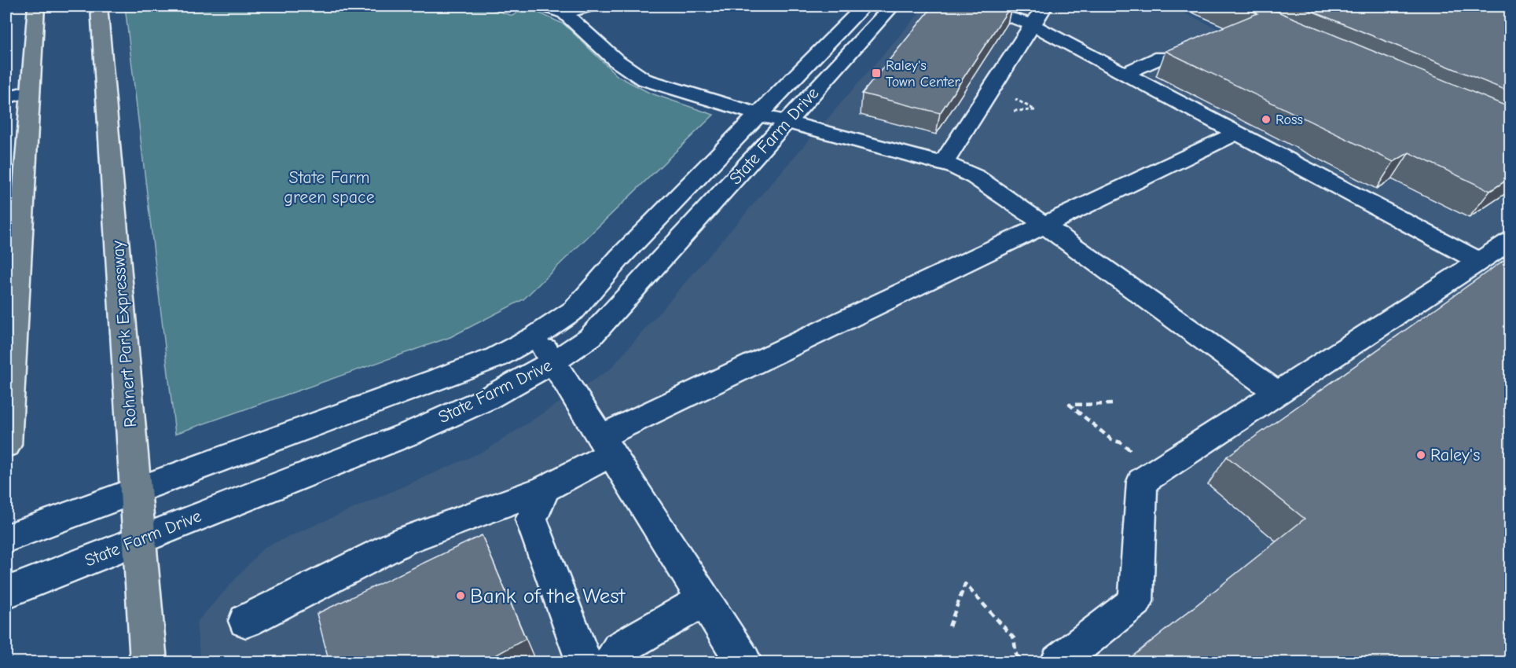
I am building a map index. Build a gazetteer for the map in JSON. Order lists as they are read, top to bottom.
{
  "streets": {
    "main road": ["Rohnert Park Expressway"],
    "street": ["State Farm Drive"]
  },
  "crossings": [
    ["State Farm Drive", "Rohnert Park Expressway"]
  ],
  "parks": ["State Farm green space"],
  "places": {
    "transit": ["Raley's Town Center"],
    "other": ["Ross", "Raley's", "Bank of the West"]
  }
}
